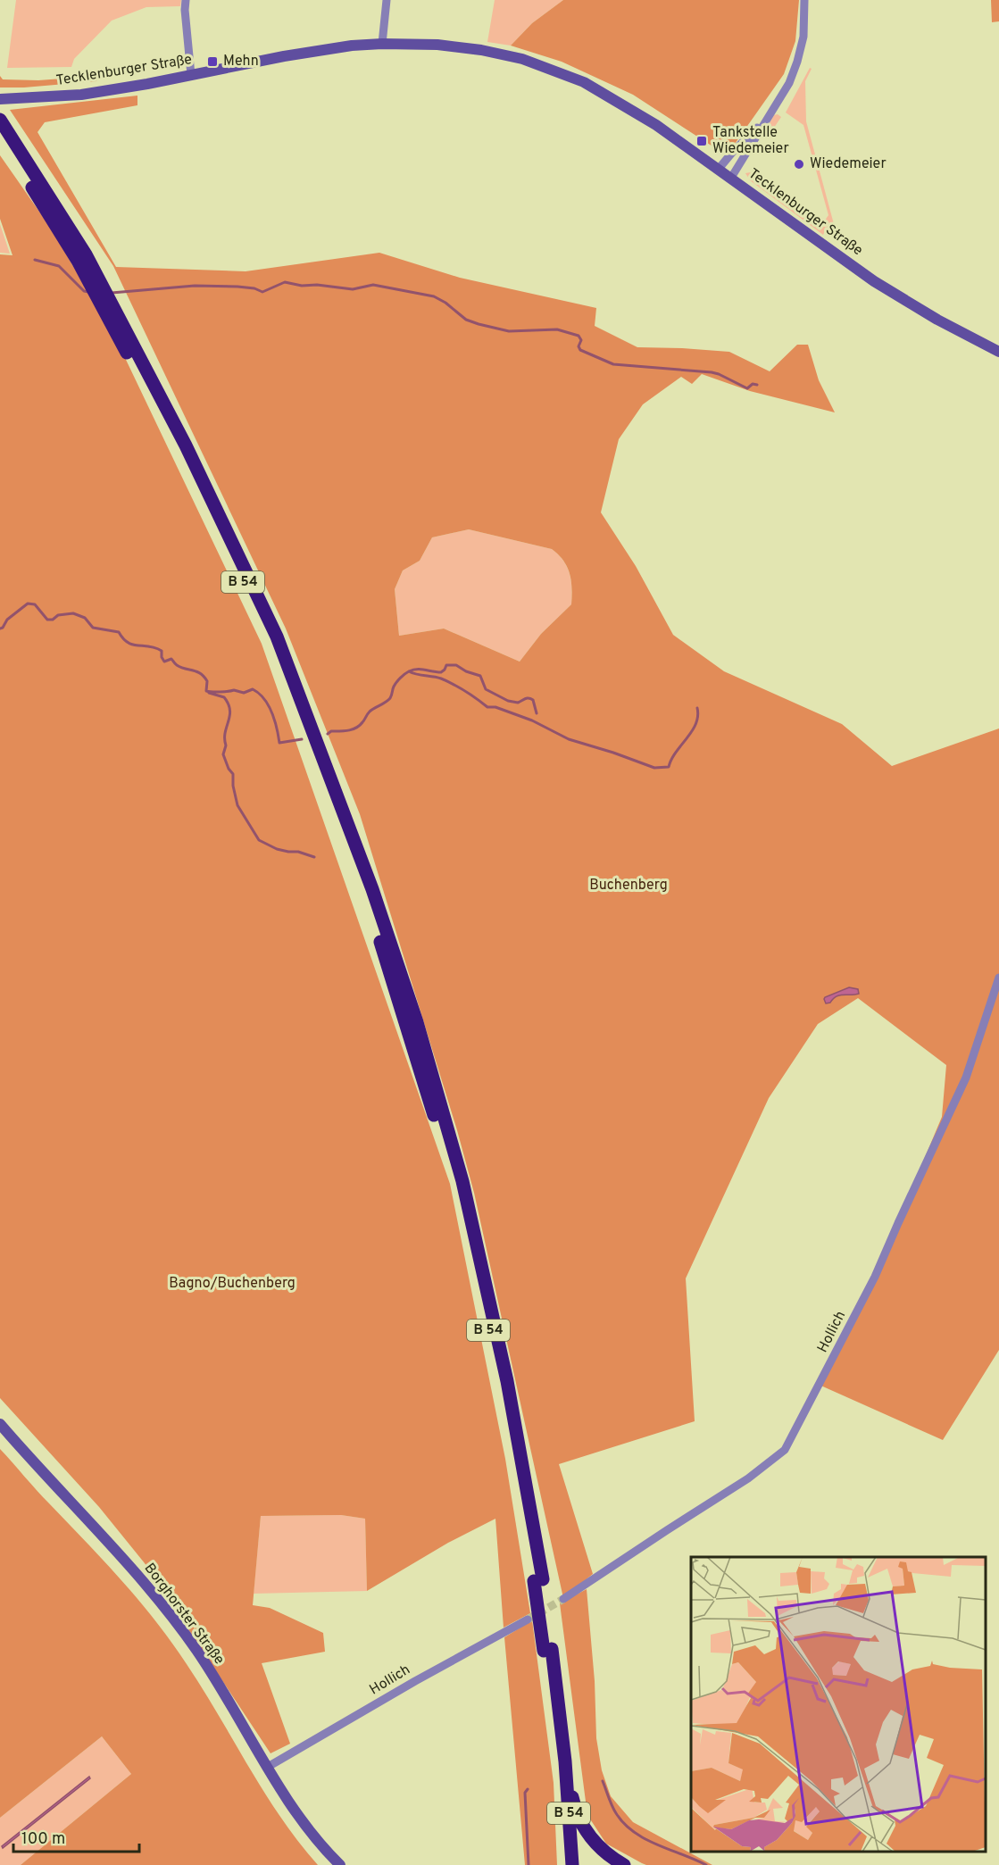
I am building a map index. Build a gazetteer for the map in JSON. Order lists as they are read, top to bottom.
{
  "streets": {
    "highway": ["B 54"],
    "main road": ["Tecklenburger Straße", "Borghorster Straße"],
    "street": ["Hollich"]
  },
  "crossings": [
    ["Hollich", "Borghorster Straße"]
  ],
  "parks": ["Buchenberg", "Bagno/Buchenberg"],
  "places": {
    "transit": ["Mehn", "Tankstelle Wiedemeier"],
    "other": ["Wiedemeier"]
  },
  "scale_bar": "100 m"
}
